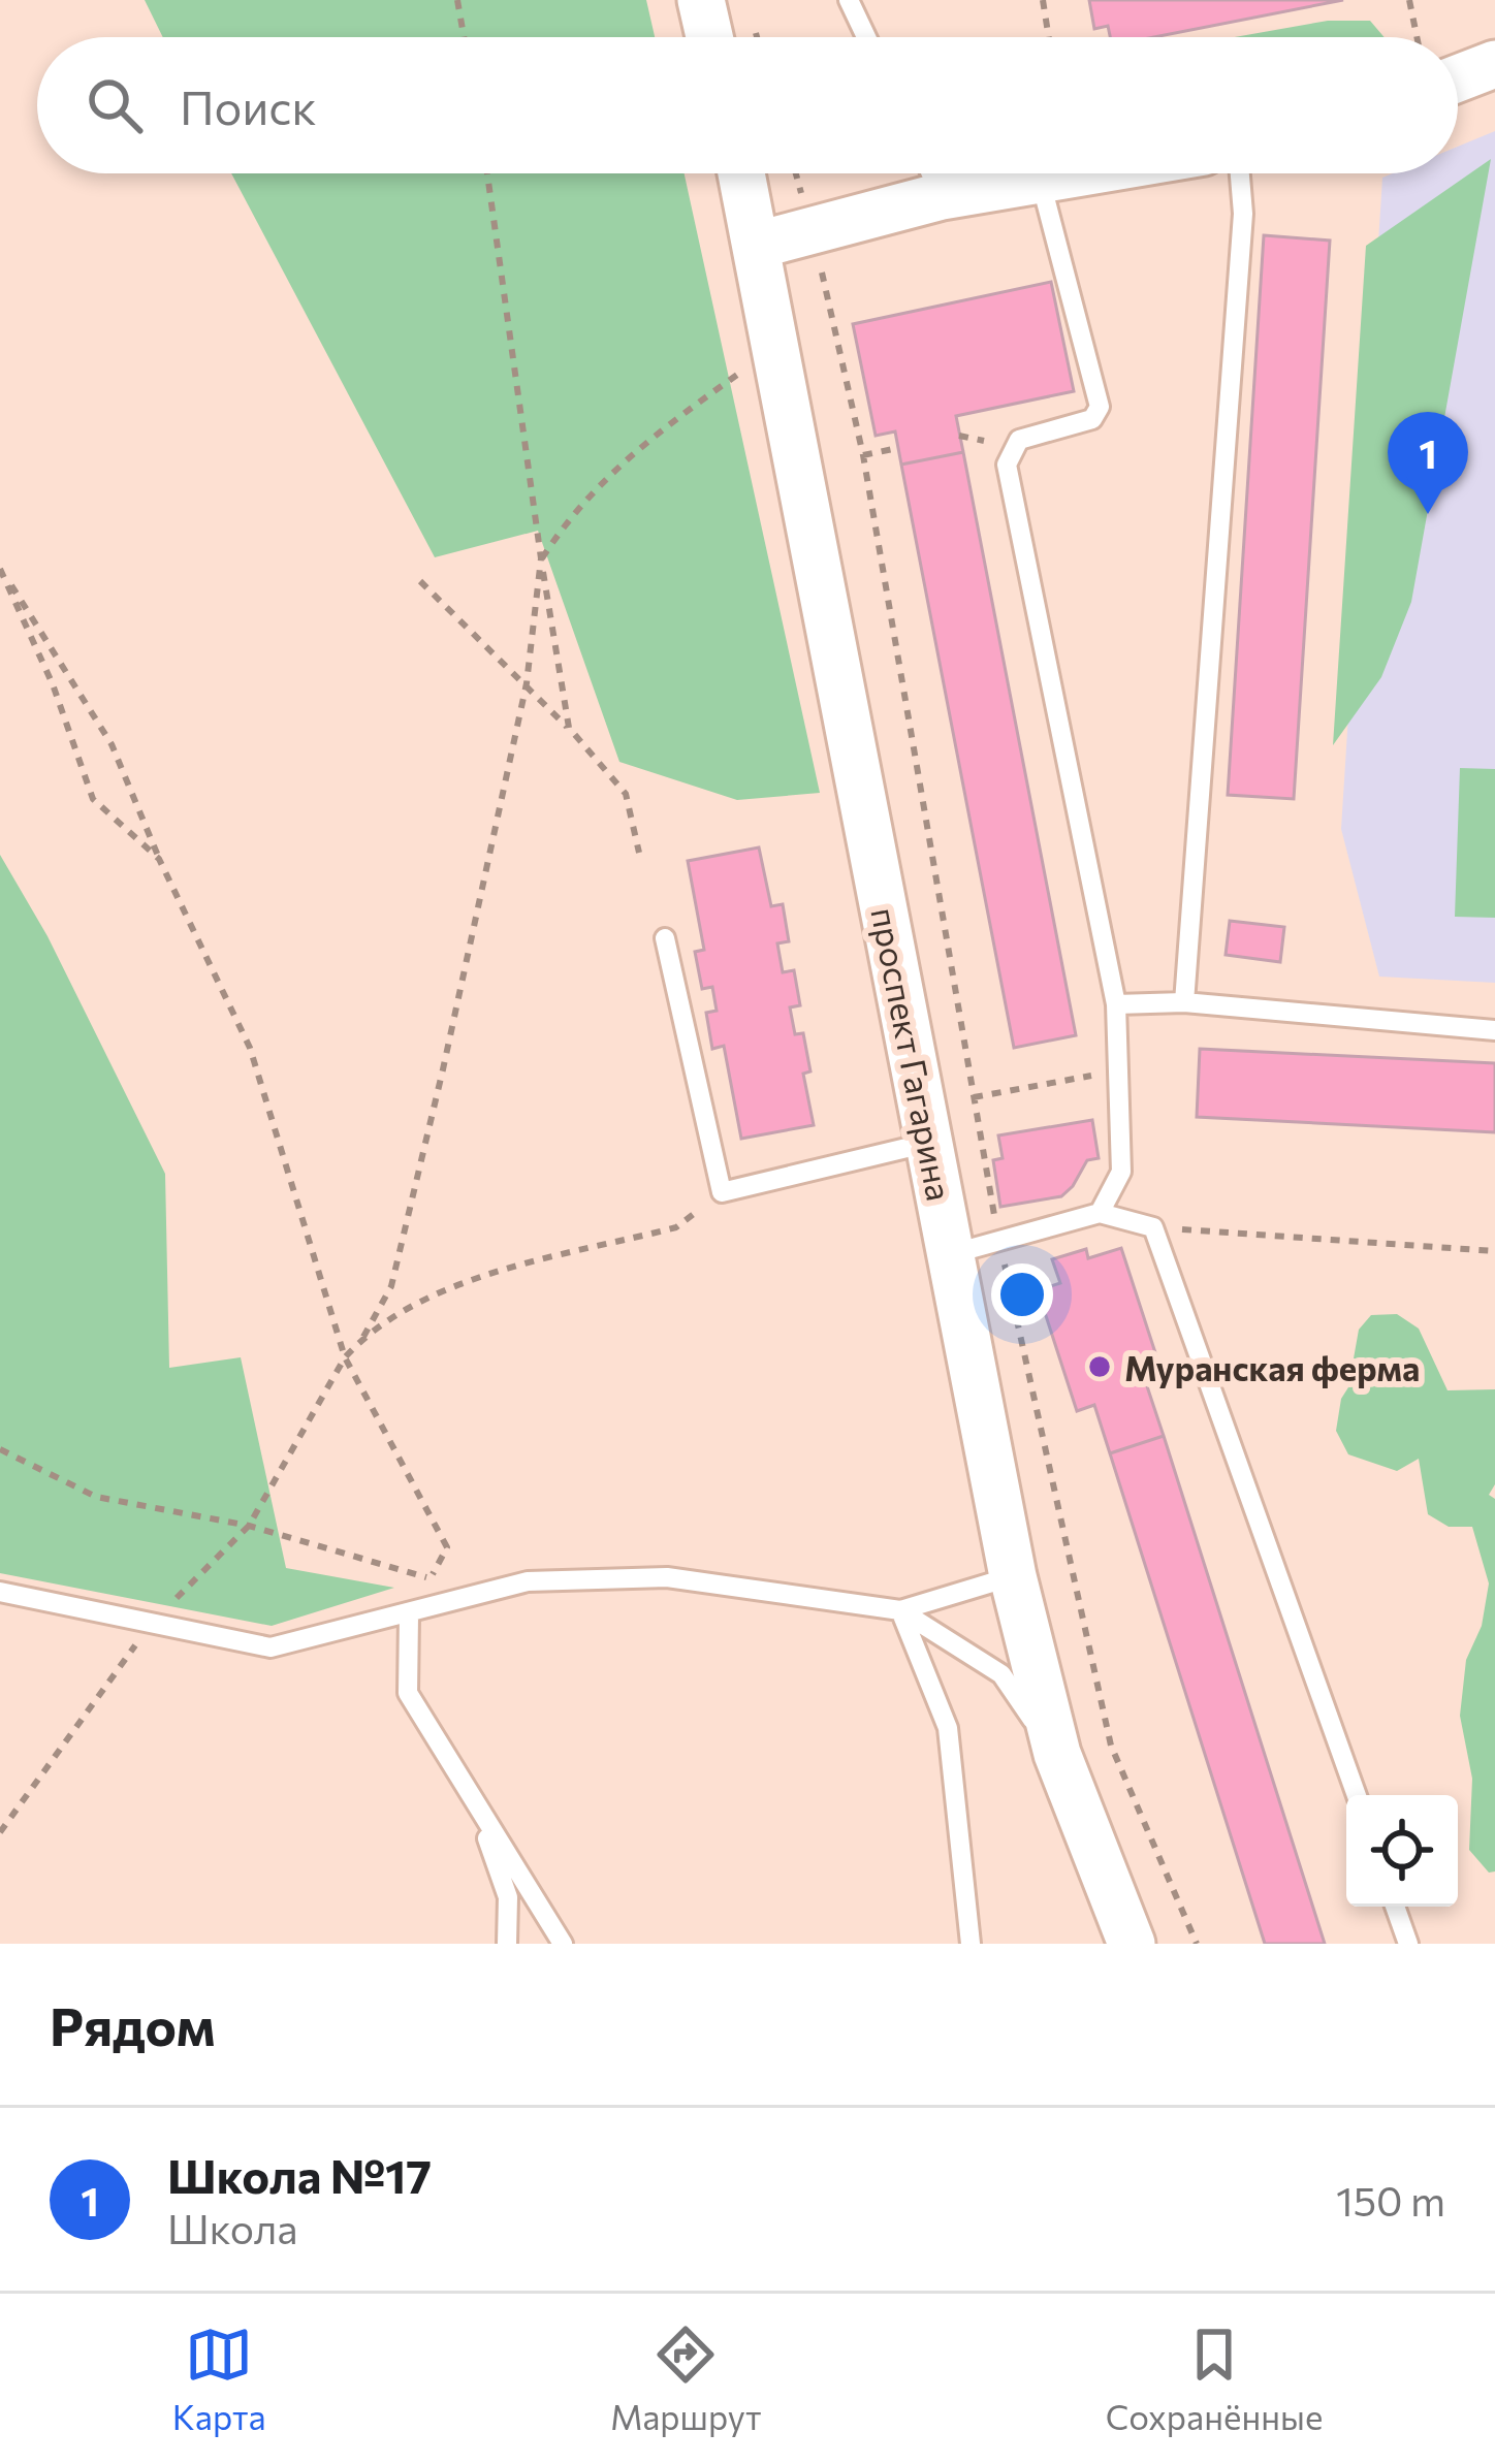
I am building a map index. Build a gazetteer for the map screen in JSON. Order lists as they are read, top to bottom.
{
  "streets": {
    "street": ["проспект Гагарина"]
  },
  "places": ["Муранская ферма"],
  "page": {
    "search": "Поиск",
    "pins": "1",
    "heading": "Рядом",
    "list": [
      {
        "mark": "1",
        "name": "Школа №17",
        "note": "Школа",
        "value": "150 m"
      }
    ],
    "nav": ["Карта", "Маршрут", "Сохранённые"]
  }
}
